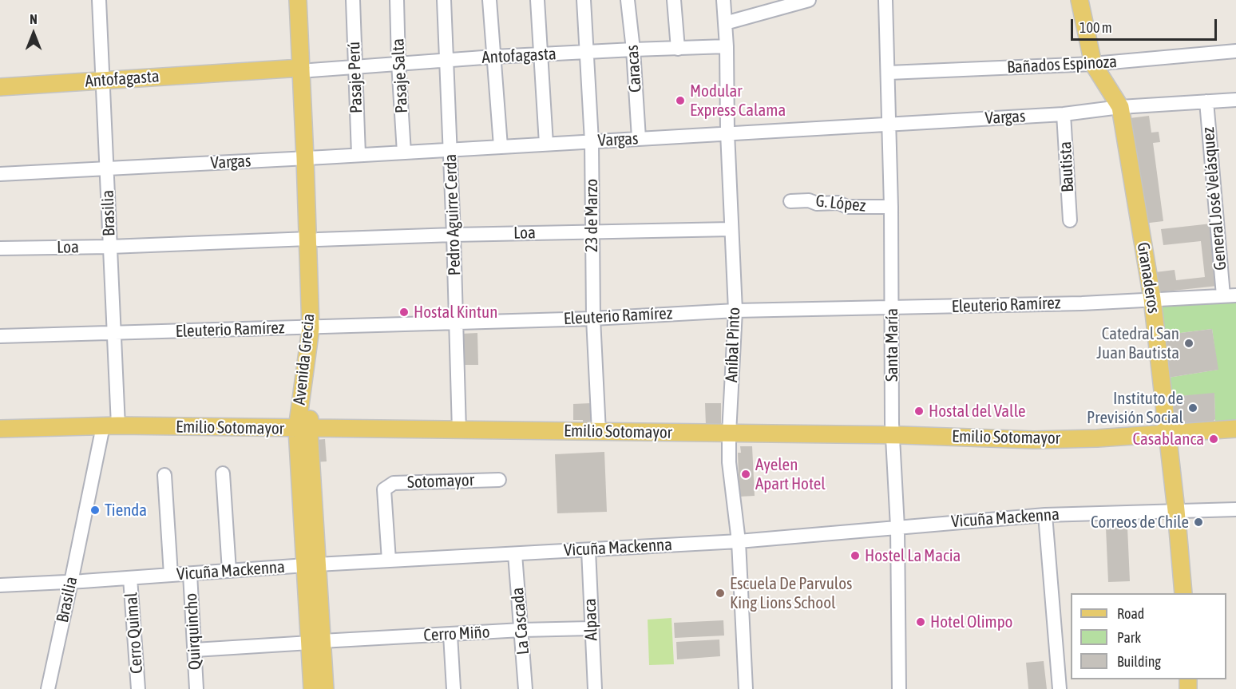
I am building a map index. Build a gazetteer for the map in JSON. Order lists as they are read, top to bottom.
{
  "streets": {
    "main road": [
      "Antofagasta",
      "Granaderos",
      "Avenida Grecia",
      "Emilio Sotomayor"
    ],
    "street": [
      "Bañados Espinoza",
      "Caracas",
      "Pasaje Salta",
      "Pasaje Perú",
      "Vargas",
      "Bautista",
      "General José Velásquez",
      "G. López",
      "Brasilia",
      "Pedro Aguirre Cerda",
      "23 de Marzo",
      "Loa",
      "Eleuterio Ramírez",
      "Aníbal Pinto",
      "Santa María",
      "Sotomayor",
      "Vicuña Mackenna",
      "Alpaca",
      "La Cascada",
      "Quirquincho",
      "Cerro Quimal",
      "Cerro Miño"
    ]
  },
  "crossings": [
    ["Antofagasta", "Caracas"],
    ["Antofagasta", "Pasaje Salta"],
    ["Antofagasta", "Pasaje Perú"],
    ["Antofagasta", "Brasilia"],
    ["Antofagasta", "Pedro Aguirre Cerda"],
    ["Antofagasta", "23 de Marzo"],
    ["Antofagasta", "Aníbal Pinto"],
    ["Antofagasta", "Avenida Grecia"],
    ["Bañados Espinoza", "Granaderos"],
    ["Bañados Espinoza", "Santa María"],
    ["Caracas", "Vargas"],
    ["Pasaje Salta", "Vargas"],
    ["Pasaje Perú", "Vargas"],
    ["Vargas", "Bautista"],
    ["Vargas", "General José Velásquez"],
    ["Vargas", "Brasilia"],
    ["Vargas", "Pedro Aguirre Cerda"],
    ["Vargas", "23 de Marzo"],
    ["Vargas", "Granaderos"],
    ["Vargas", "Aníbal Pinto"],
    ["Vargas", "Santa María"],
    ["Vargas", "Avenida Grecia"],
    ["General José Velásquez", "Eleuterio Ramírez"],
    ["G. López", "Santa María"],
    ["Brasilia", "Loa"],
    ["Brasilia", "Eleuterio Ramírez"],
    ["Brasilia", "Emilio Sotomayor"],
    ["Brasilia", "Vicuña Mackenna"],
    ["Pedro Aguirre Cerda", "Loa"],
    ["Pedro Aguirre Cerda", "Eleuterio Ramírez"],
    ["Pedro Aguirre Cerda", "Emilio Sotomayor"],
    ["23 de Marzo", "Loa"],
    ["23 de Marzo", "Eleuterio Ramírez"],
    ["23 de Marzo", "Emilio Sotomayor"],
    ["Loa", "Aníbal Pinto"],
    ["Loa", "Avenida Grecia"],
    ["Granaderos", "Eleuterio Ramírez"],
    ["Granaderos", "Emilio Sotomayor"],
    ["Granaderos", "Vicuña Mackenna"],
    ["Eleuterio Ramírez", "Aníbal Pinto"],
    ["Eleuterio Ramírez", "Santa María"],
    ["Eleuterio Ramírez", "Avenida Grecia"],
    ["Aníbal Pinto", "Emilio Sotomayor"],
    ["Aníbal Pinto", "Vicuña Mackenna"],
    ["Santa María", "Emilio Sotomayor"],
    ["Santa María", "Vicuña Mackenna"],
    ["Avenida Grecia", "Emilio Sotomayor"],
    ["Avenida Grecia", "Vicuña Mackenna"],
    ["Avenida Grecia", "Cerro Miño"],
    ["Sotomayor", "Vicuña Mackenna"],
    ["Vicuña Mackenna", "Alpaca"],
    ["Vicuña Mackenna", "La Cascada"],
    ["Vicuña Mackenna", "Quirquincho"],
    ["Vicuña Mackenna", "Cerro Quimal"],
    ["Alpaca", "Cerro Miño"],
    ["La Cascada", "Cerro Miño"],
    ["Quirquincho", "Cerro Miño"]
  ],
  "places": [
    "Modular Express Calama",
    "Hostal Kintun",
    "Catedral San Juan Bautista",
    "Instituto de Previsión Social",
    "Hostal del Valle",
    "Casablanca",
    "Ayelen Apart Hotel",
    "Tienda",
    "Correos de Chile",
    "Hostel La Macia",
    "Escuela De Parvulos King Lions School",
    "Hotel Olimpo"
  ],
  "legend": ["Road", "Park", "Building"],
  "scale_bar": "100 m",
  "north": "top"
}
